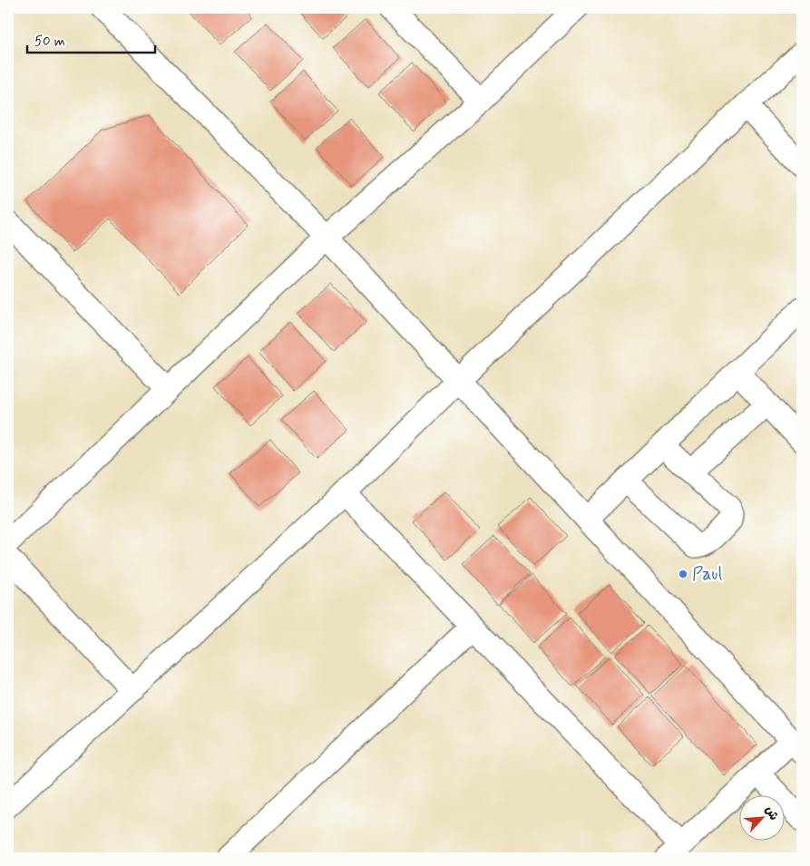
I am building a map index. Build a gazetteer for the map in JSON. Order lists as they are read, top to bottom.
{
  "places": ["Paul"],
  "scale_bar": "50 m",
  "north": "top right"
}
